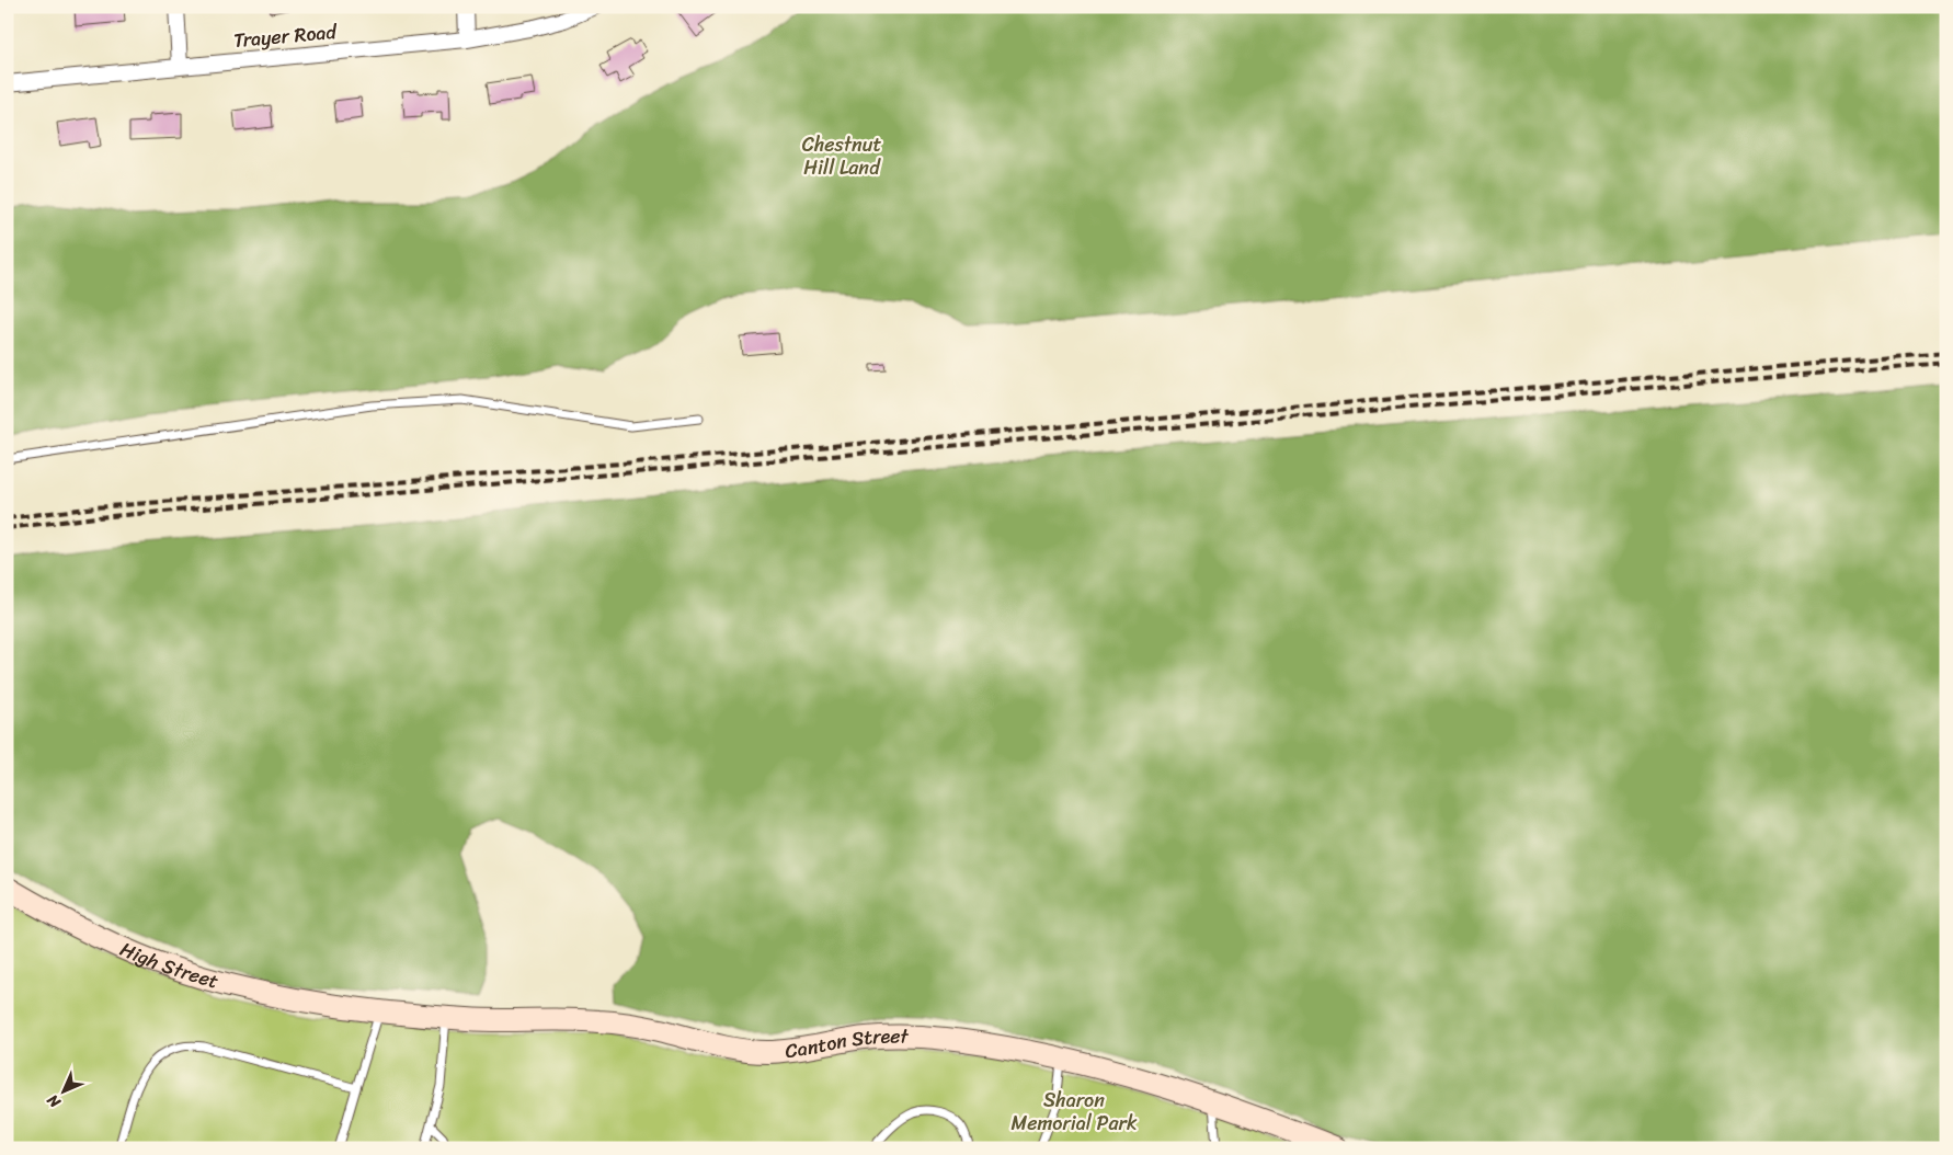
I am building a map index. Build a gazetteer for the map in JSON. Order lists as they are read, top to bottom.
{
  "streets": {
    "street": ["Trayer Road", "High Street", "Canton Street"]
  },
  "crossings": [
    ["High Street", "Canton Street"]
  ],
  "parks": ["Chestnut Hill Land", "Sharon Memorial Park"],
  "north": "bottom left"
}
